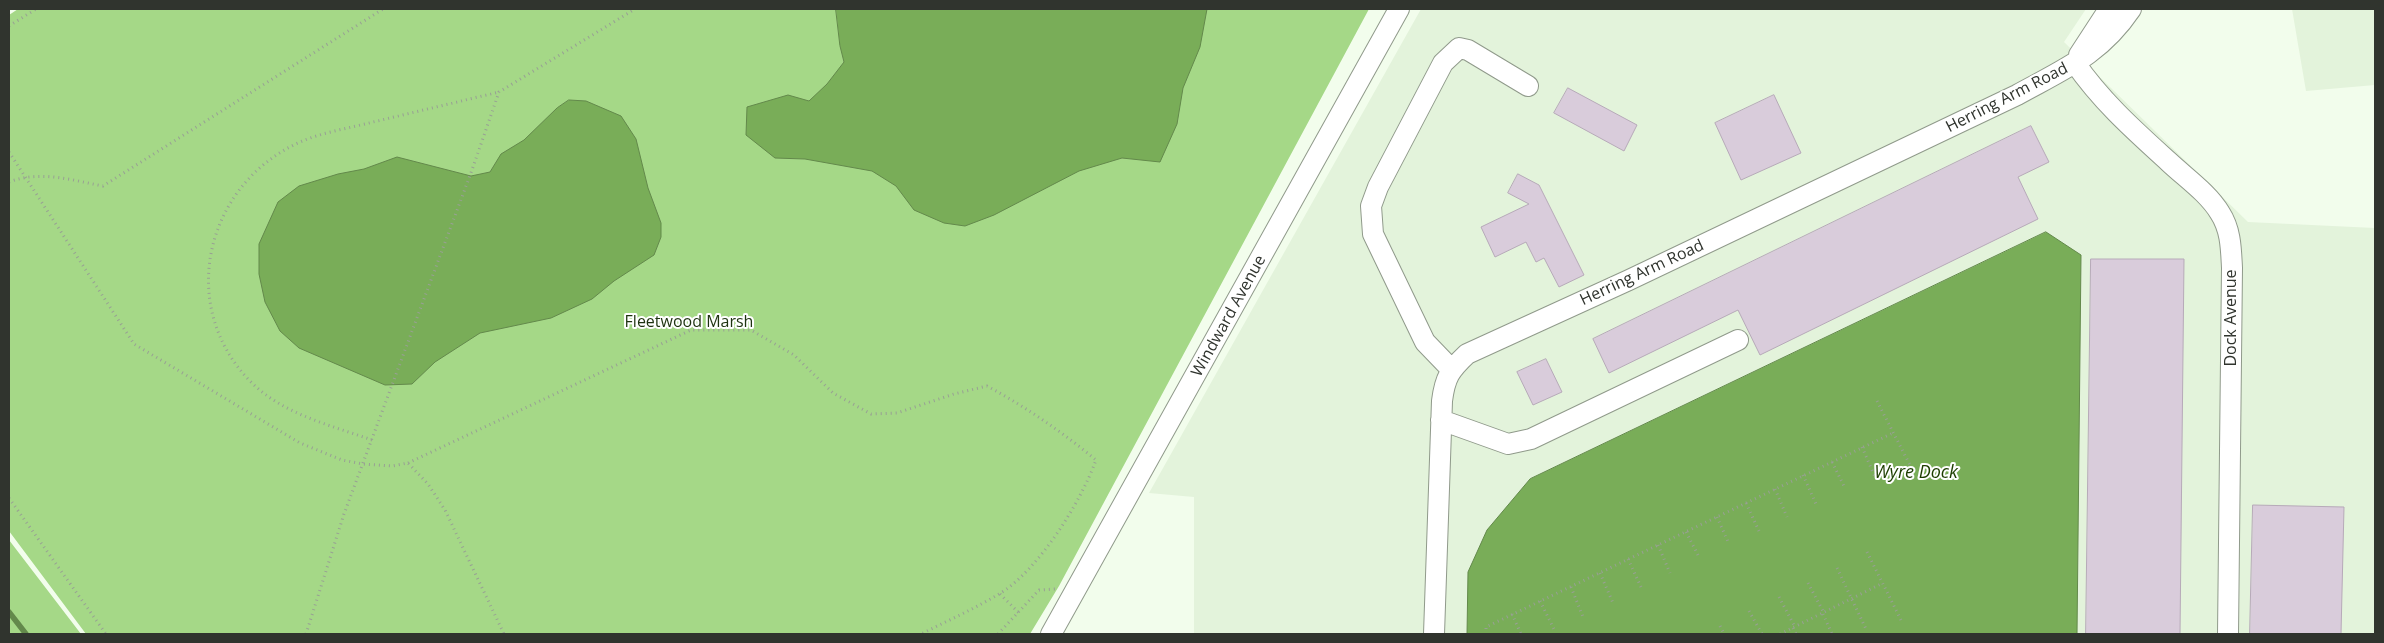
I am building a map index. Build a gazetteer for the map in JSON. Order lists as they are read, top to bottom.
{
  "streets": {
    "street": ["Herring Arm Road", "Windward Avenue", "Dock Avenue"]
  },
  "crossings": [
    ["Herring Arm Road", "Dock Avenue"]
  ],
  "water": ["Wyre Dock"],
  "parks": ["Fleetwood Marsh"]
}
